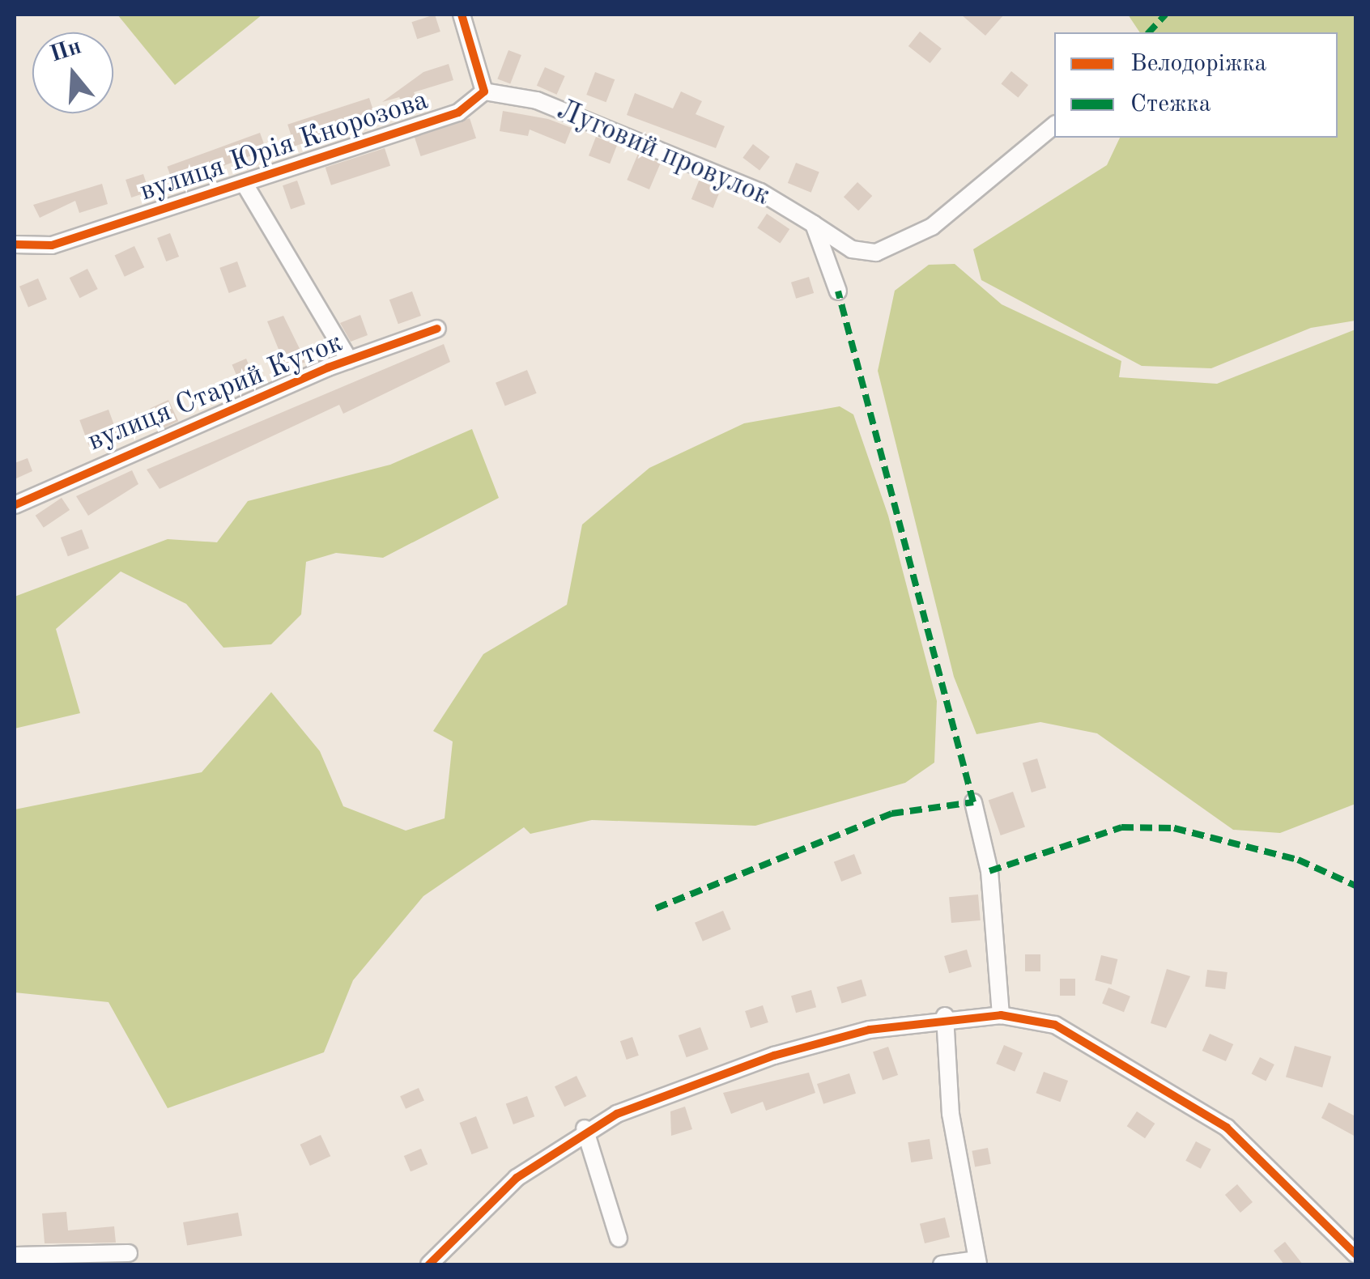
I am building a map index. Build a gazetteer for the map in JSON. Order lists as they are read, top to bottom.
{
  "streets": {
    "street": ["вулиця Юрія Кнорозова", "Луговий провулок", "вулиця Старий Куток"]
  },
  "crossings": [
    ["вулиця Юрія Кнорозова", "Луговий провулок"]
  ],
  "legend": ["Велодоріжка", "Стежка"],
  "north": "top"
}
